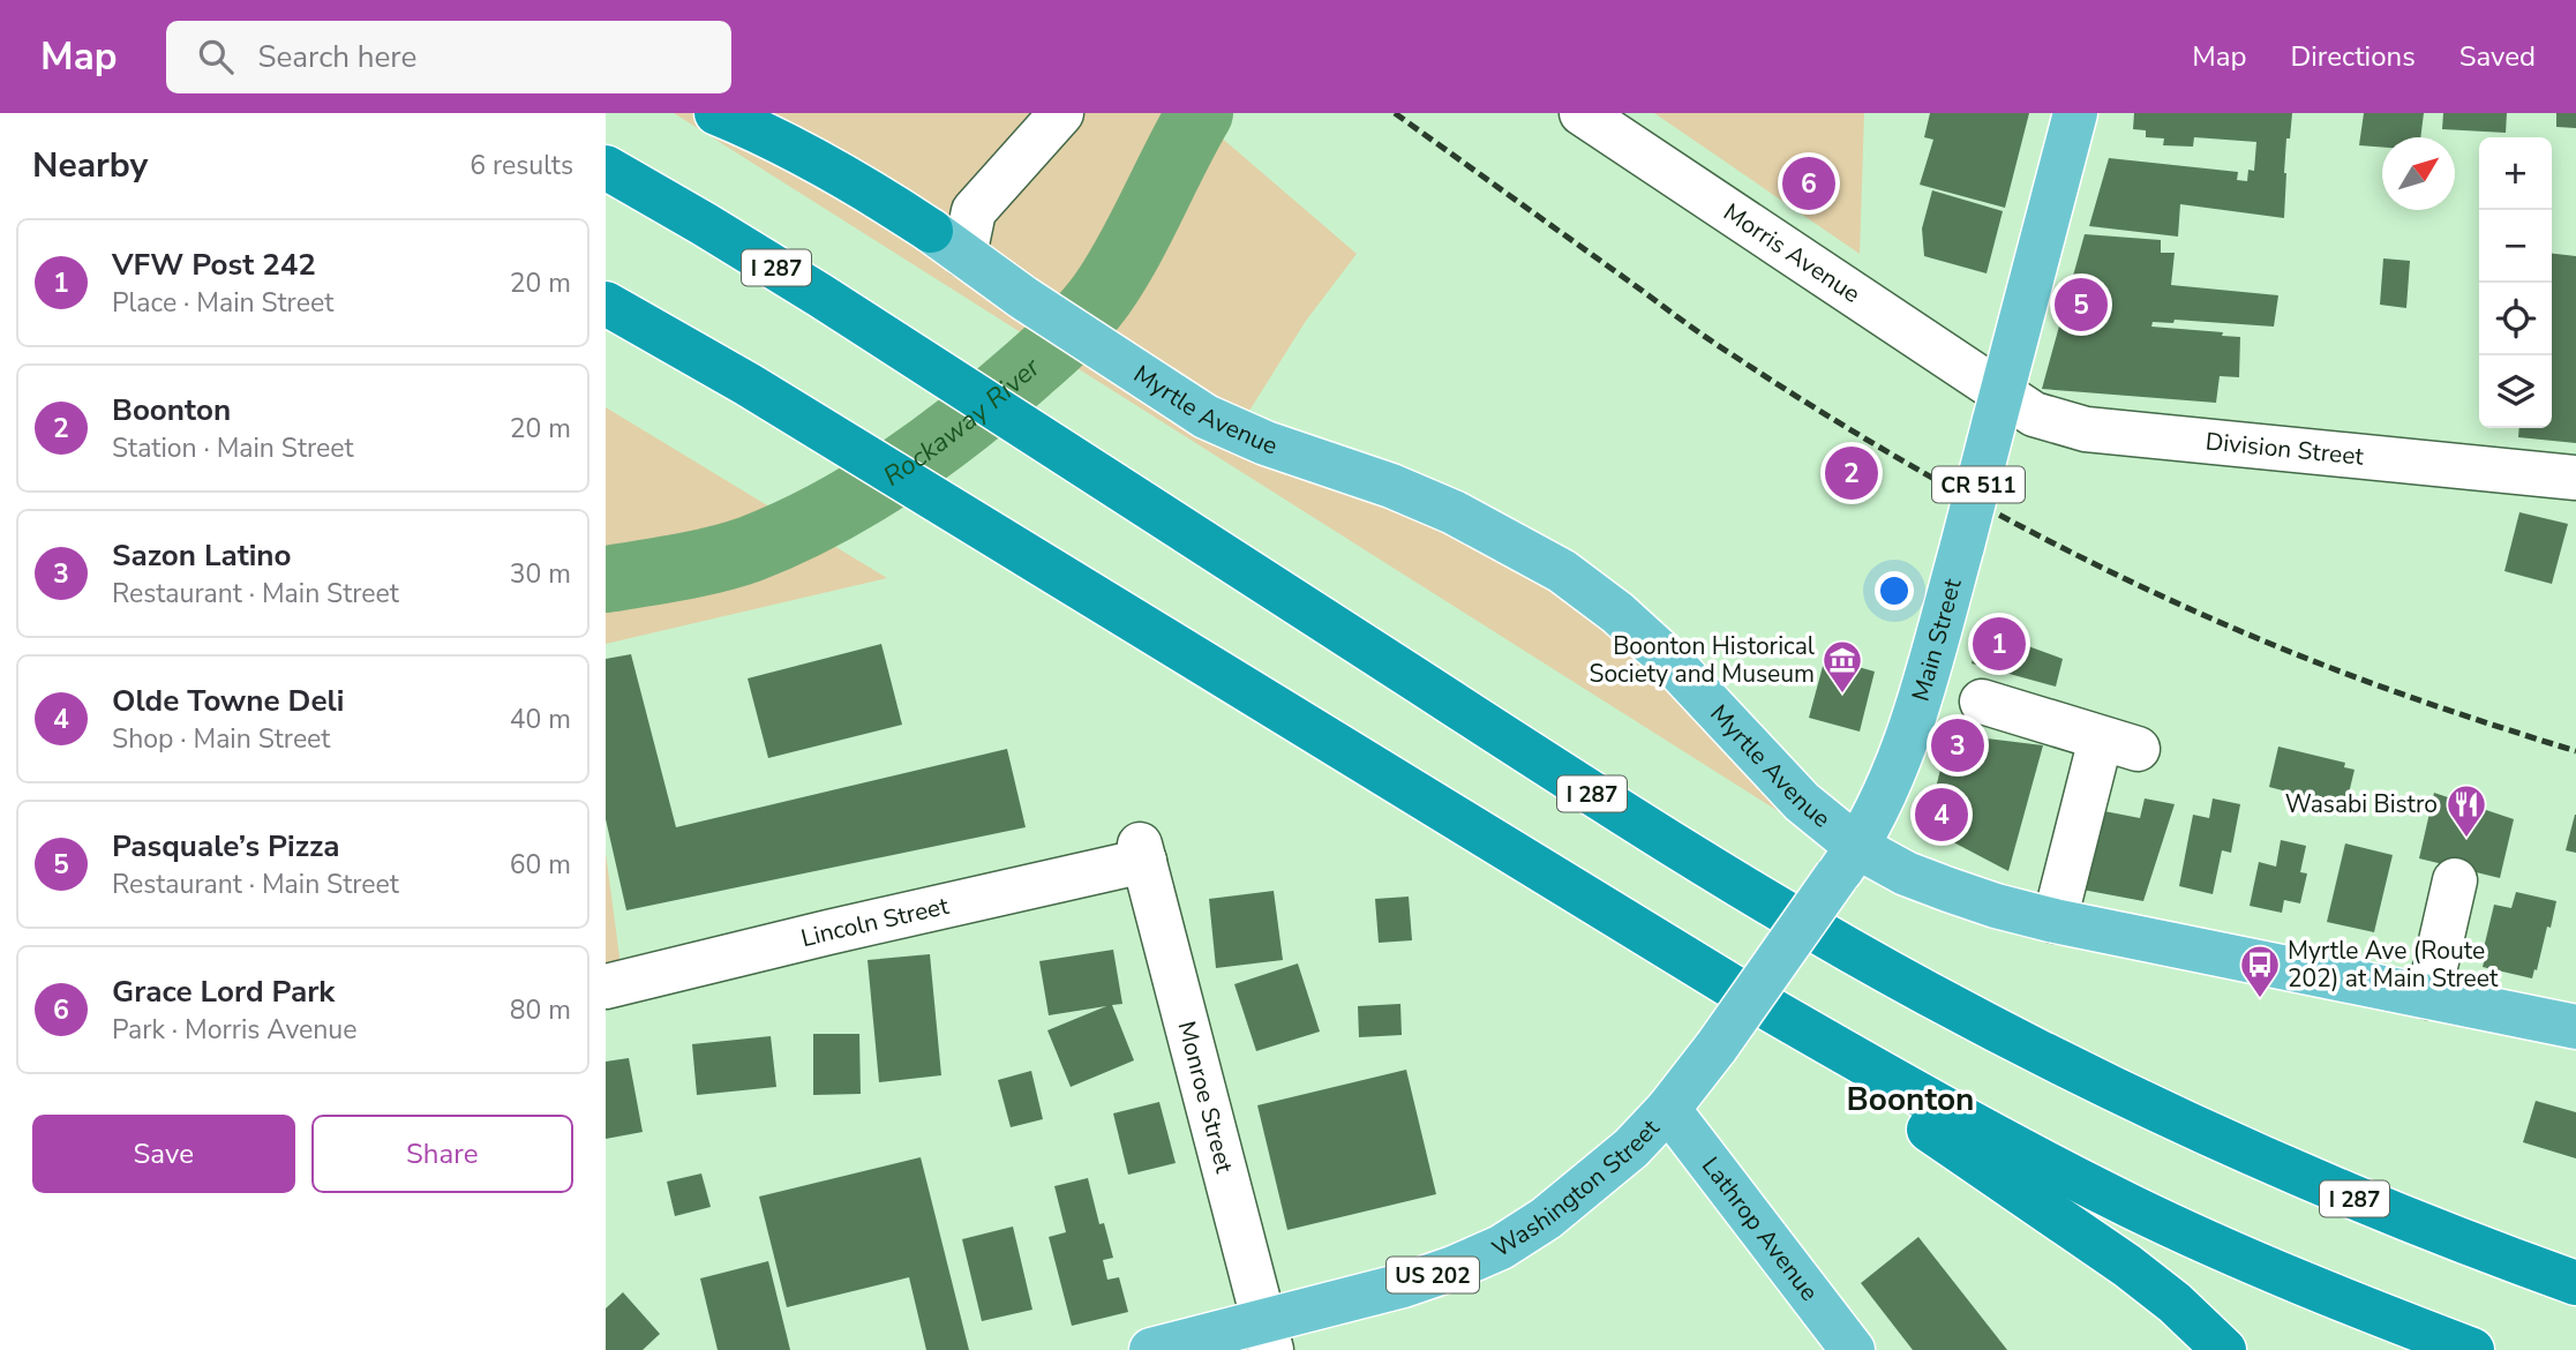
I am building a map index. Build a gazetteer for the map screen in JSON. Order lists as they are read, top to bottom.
{
  "streets": {
    "highway": ["I 287"],
    "main road": [
      "Myrtle Avenue",
      "CR 511",
      "Main Street",
      "Washington Street",
      "Lathrop Avenue",
      "US 202"
    ],
    "street": [
      "Morris Avenue",
      "Division Street",
      "Lincoln Street",
      "Monroe Street"
    ]
  },
  "crossings": [
    ["Morris Avenue", "Division Street"],
    ["Morris Avenue", "Main Street"],
    ["Myrtle Avenue", "Main Street"],
    ["Division Street", "Main Street"],
    ["Main Street", "Washington Street"],
    ["Main Street", "Lathrop Avenue"],
    ["Lincoln Street", "Monroe Street"],
    ["Monroe Street", "Washington Street"],
    ["Washington Street", "Lathrop Avenue"]
  ],
  "districts": ["Boonton"],
  "water": ["Rockaway River"],
  "places": {
    "museum": ["Boonton Historical Society and Museum"],
    "restaurant": ["Wasabi Bistro"],
    "bus stop": ["Myrtle Ave (Route 202) at Main Street"]
  },
  "north": "top right",
  "page": {
    "header": "Map",
    "search": "Search here",
    "nav": ["Map", "Directions", "Saved"],
    "heading": ["Nearby", "6 results"],
    "map_buttons": ["+", "−"],
    "pins": [
      "6",
      "5",
      "2",
      "1",
      "3",
      "4"
    ],
    "list": [
      {
        "mark": "1",
        "name": "VFW Post 242",
        "note": "Place · Main Street",
        "value": "20 m"
      },
      {
        "mark": "2",
        "name": "Boonton",
        "note": "Station · Main Street",
        "value": "20 m"
      },
      {
        "mark": "3",
        "name": "Sazon Latino",
        "note": "Restaurant · Main Street",
        "value": "30 m"
      },
      {
        "mark": "4",
        "name": "Olde Towne Deli",
        "note": "Shop · Main Street",
        "value": "40 m"
      },
      {
        "mark": "5",
        "name": "Pasquale’s Pizza",
        "note": "Restaurant · Main Street",
        "value": "60 m"
      },
      {
        "mark": "6",
        "name": "Grace Lord Park",
        "note": "Park · Morris Avenue",
        "value": "80 m"
      }
    ],
    "buttons": ["Save", "Share"]
  }
}
